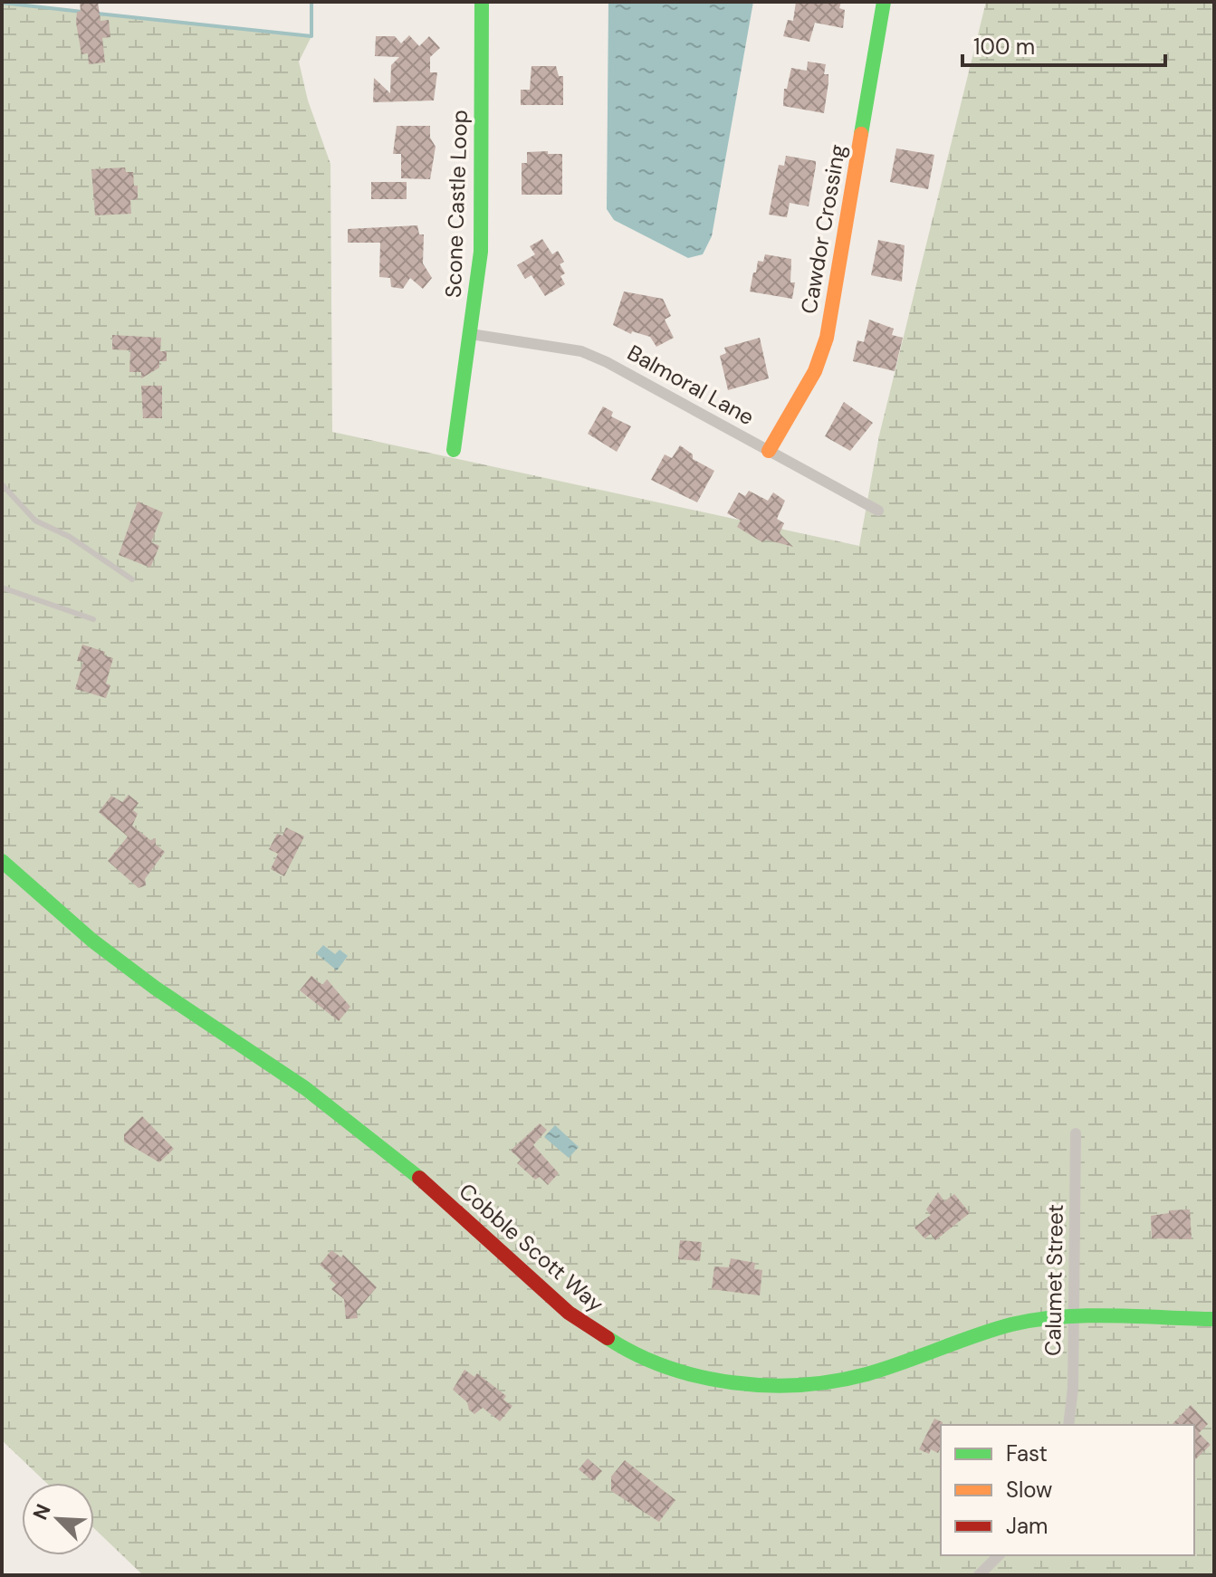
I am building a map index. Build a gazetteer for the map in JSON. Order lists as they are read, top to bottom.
{
  "streets": {
    "street": [
      "Scone Castle Loop",
      "Cawdor Crossing",
      "Balmoral Lane",
      "Cobble Scott Way",
      "Calumet Street"
    ]
  },
  "crossings": [
    ["Scone Castle Loop", "Balmoral Lane"],
    ["Cawdor Crossing", "Balmoral Lane"],
    ["Cobble Scott Way", "Calumet Street"]
  ],
  "legend": ["Fast", "Slow", "Jam"],
  "scale_bar": "100 m",
  "north": "top left"
}
